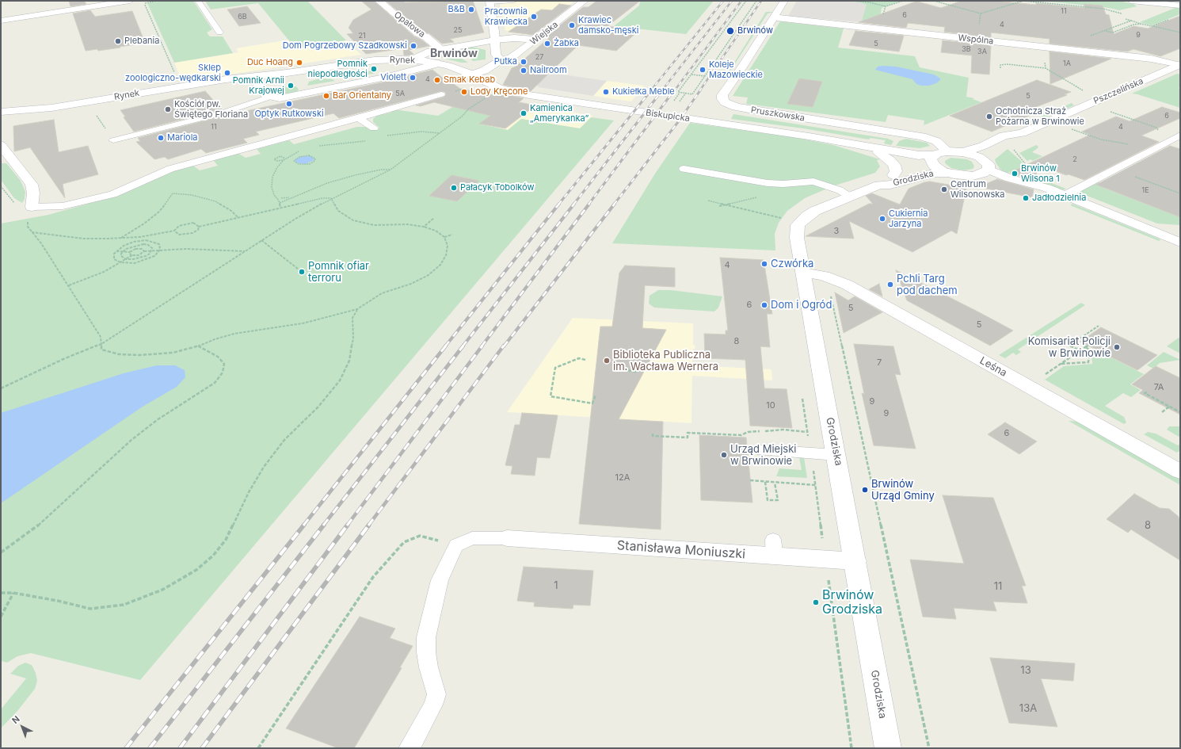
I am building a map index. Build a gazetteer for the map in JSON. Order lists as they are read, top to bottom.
{
  "streets": {
    "street": [
      "Opałowa",
      "Wiejska",
      "Wspólna",
      "Rynek",
      "Pszczelińska",
      "Pruszkowska",
      "Biskupicka",
      "Grodziska",
      "Leśna",
      "Stanisława Moniuszki"
    ]
  },
  "crossings": [
    ["Wiejska", "Rynek"],
    ["Wiejska", "Biskupicka"],
    ["Wspólna", "Pszczelińska"],
    ["Wspólna", "Pruszkowska"],
    ["Rynek", "Biskupicka"],
    ["Biskupicka", "Grodziska"],
    ["Grodziska", "Leśna"],
    ["Grodziska", "Stanisława Moniuszki"]
  ],
  "districts": ["Brwinów"],
  "places": [
    "B&B",
    "Pracownia Krawiecka",
    "Krawiec damsko-męski",
    "Brwinów",
    "Plebania",
    "Żabka",
    "Dom Pogrzebowy Szadkowski",
    "Putka",
    "Duc Hoang",
    "Pomnik niepodległości",
    "Koleje Mazowieckie",
    "Nailroom",
    "Sklep zoologiczno-wędkarski",
    "Violett",
    "Smak Kebab",
    "Pomnik Arnii Krajowej",
    "Lody Kręcone",
    "Kukiełka Meble",
    "Bar Orientalny",
    "Optyk Rutkowski",
    "Kościół pw. Świętego Floriana",
    "Kamienica „Amerykanka”",
    "Ochotnicza Straż Pożarna w Brwinowie",
    "Mariola",
    "Brwinów Wilsona 1",
    "Pałacyk Tobolków",
    "Centrum Wilsonowska",
    "Jadłodzielnia",
    "Cukiernia Jarzyna",
    "Czwórka",
    "Pomnik ofiar terroru",
    "Pchli Targ pod dachem",
    "Dom i Ogród",
    "Komisariat Policji w Brwinowie",
    "Biblioteka Publiczna im. Wacława Wernera",
    "Urząd Miejski w Brwinowie",
    "Brwinów Urząd Gminy",
    "Brwinów Grodziska"
  ],
  "house_numbers": [
    "11",
    "6",
    "6B",
    "4",
    "25",
    "9",
    "21",
    "5",
    "3B",
    "3A",
    "27",
    "1A",
    "4",
    "5A",
    "5",
    "6",
    "11",
    "4",
    "2",
    "1E",
    "3",
    "4",
    "6",
    "5",
    "5",
    "8",
    "7",
    "7A",
    "9",
    "10",
    "9",
    "6",
    "12A",
    "8",
    "1",
    "11",
    "13",
    "13A"
  ],
  "north": "top left"
}
